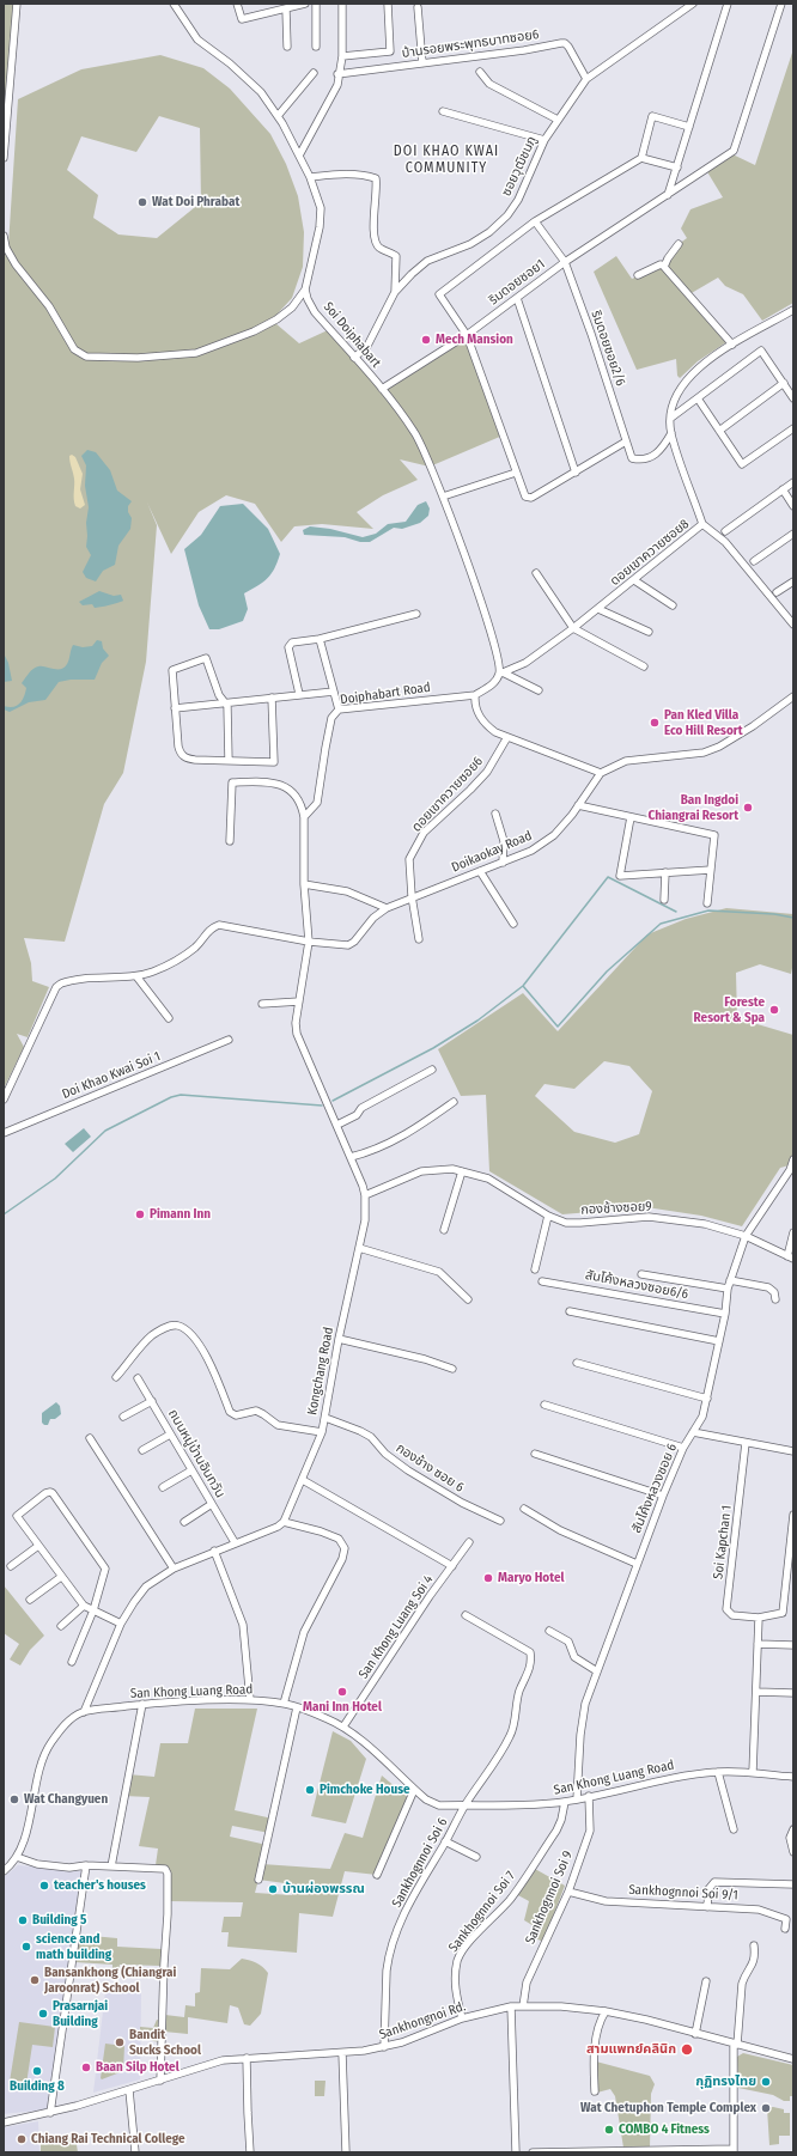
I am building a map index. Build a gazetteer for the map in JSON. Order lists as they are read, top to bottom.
{
  "streets": {
    "street": [
      "บ้านรอยพระพุทธบาทซอย6",
      "ซอยวุฒิชมภู",
      "ริมดอยซอย1",
      "Soi Doiphabart",
      "ริมดอยซอย2/6",
      "ดอยเขาควายซอย8",
      "Doiphabart Road",
      "ดอยเขาควายซอย6",
      "Doikaokay Road",
      "Doi Khao Kwai Soi 1",
      "กองช้างซอย9",
      "สันโค้งหลวงซอย6/6",
      "Kongchang Road",
      "ถนนหมู่บ้านอินทวัน",
      "กองช้าง ซอย 6",
      "สันโค้งหลวงซอย 6",
      "Soi Kapchan 1",
      "San Khong Luang Soi 4",
      "San Khong Luang Road",
      "Sankhognnoi Soi 6",
      "Sankhognnoi Soi 9/1",
      "Sankhognnoi Soi 9",
      "Sankhognnoi Soi 7",
      "Sankhongnoi Rd."
    ]
  },
  "crossings": [
    ["บ้านรอยพระพุทธบาทซอย6", "ซอยวุฒิชมภู"],
    ["ซอยวุฒิชมภู", "Soi Doiphabart"],
    ["ริมดอยซอย1", "Soi Doiphabart"],
    ["ริมดอยซอย1", "ริมดอยซอย2/6"],
    ["Soi Doiphabart", "ดอยเขาควายซอย8"],
    ["ดอยเขาควายซอย6", "Doikaokay Road"],
    ["Doikaokay Road", "Kongchang Road"],
    ["กองช้างซอย9", "Kongchang Road"],
    ["กองช้างซอย9", "สันโค้งหลวงซอย 6"],
    ["สันโค้งหลวงซอย6/6", "สันโค้งหลวงซอย 6"],
    ["Kongchang Road", "กองช้าง ซอย 6"],
    ["สันโค้งหลวงซอย 6", "San Khong Luang Road"],
    ["San Khong Luang Soi 4", "San Khong Luang Road"],
    ["San Khong Luang Road", "Sankhognnoi Soi 6"],
    ["San Khong Luang Road", "Sankhognnoi Soi 9"],
    ["San Khong Luang Road", "Sankhognnoi Soi 7"],
    ["Sankhognnoi Soi 6", "Sankhongnoi Rd."],
    ["Sankhognnoi Soi 9/1", "Sankhognnoi Soi 9"],
    ["Sankhognnoi Soi 9", "Sankhongnoi Rd."],
    ["Sankhognnoi Soi 7", "Sankhongnoi Rd."]
  ],
  "districts": ["DOI KHAO KWAI COMMUNITY"],
  "places": [
    "Wat Doi Phrabat",
    "Mech Mansion",
    "Pan Kled Villa Eco Hill Resort",
    "Ban Ingdoi Chiangrai Resort",
    "Foreste Resort & Spa",
    "Pimann Inn",
    "Maryo Hotel",
    "Mani Inn Hotel",
    "Pimchoke House",
    "Wat Changyuen",
    "teacher's houses",
    "บ้านผ่องพรรณ",
    "Building 5",
    "science and math building",
    "Bansankhong (Chiangrai Jaroonrat) School",
    "Prasarnjai Building",
    "Bandit Sucks School",
    "สามแพทย์คลินิก",
    "Baan Silp Hotel",
    "Building 8",
    "กุฏิทรงไทย",
    "Wat Chetuphon Temple Complex",
    "COMBO 4 Fitness",
    "Chiang Rai Technical College"
  ]
}
